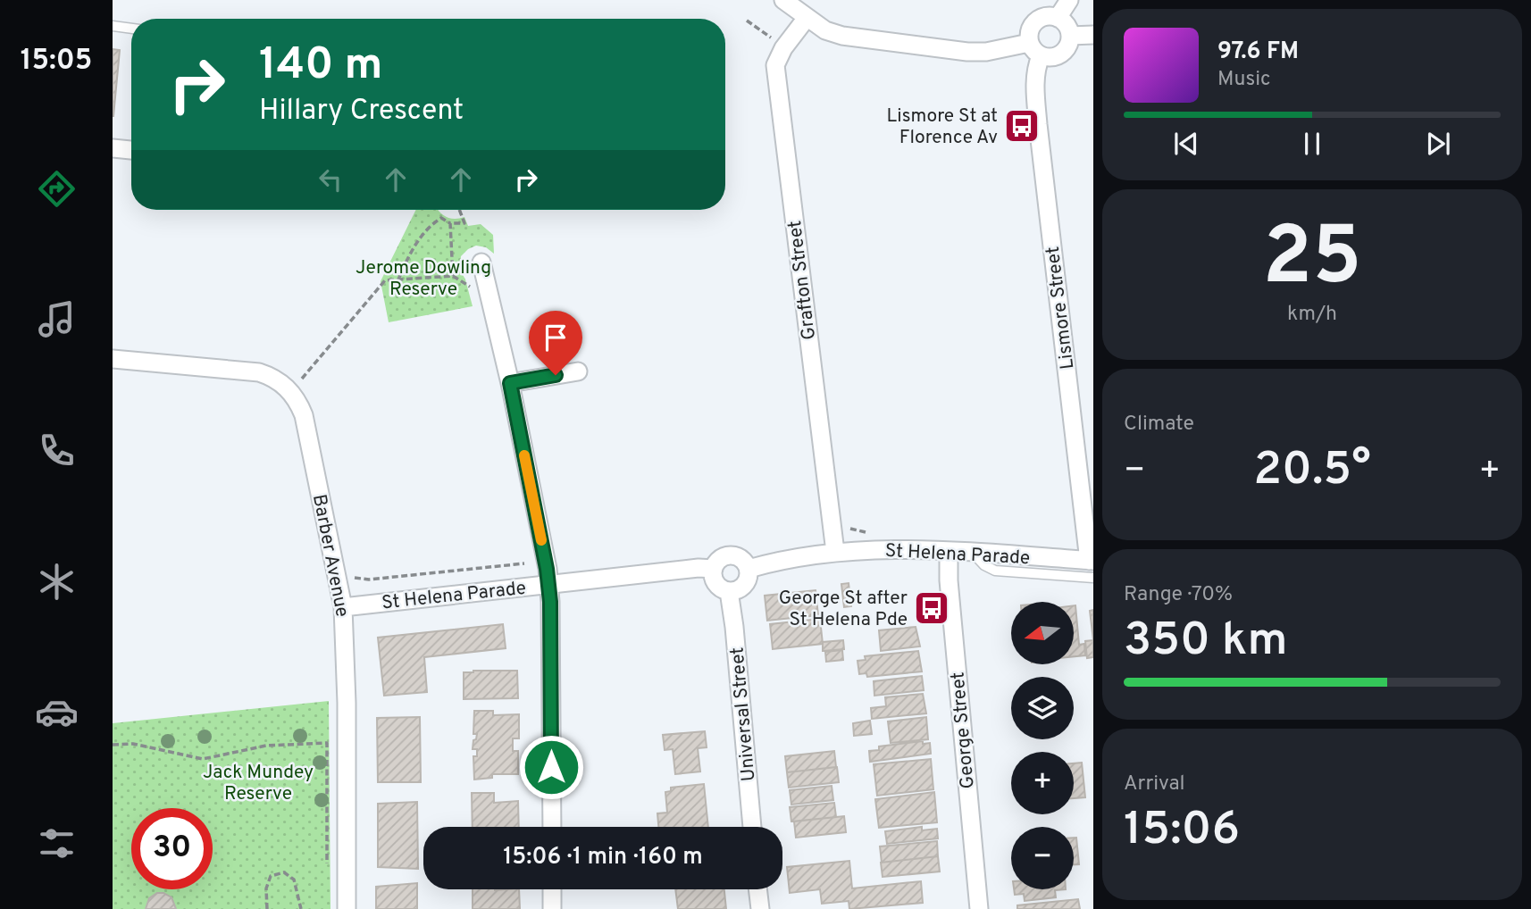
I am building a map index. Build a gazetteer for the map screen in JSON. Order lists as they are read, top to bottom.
{
  "streets": {
    "street": [
      "Grafton Street",
      "Lismore Street",
      "St Helena Parade",
      "Barber Avenue",
      "Universal Street",
      "George Street"
    ]
  },
  "crossings": [
    ["Grafton Street", "St Helena Parade"],
    ["Lismore Street", "St Helena Parade"],
    ["St Helena Parade", "Barber Avenue"],
    ["St Helena Parade", "Universal Street"],
    ["St Helena Parade", "George Street"]
  ],
  "parks": ["Jerome Dowling Reserve", "Jack Mundey Reserve"],
  "places": {
    "bus stop": ["Lismore St at Florence Av", "George St after St Helena Pde"]
  },
  "north": "left",
  "page": {
    "tabs": "15:05",
    "turn": ["140 m", "Hillary Crescent"],
    "song": ["97.6 FM", "Music"],
    "tile": [
      ["25", "km/h"],
      "Climate",
      ["Range · 70%", "350 km"],
      ["Arrival", "15:06"]
    ],
    "heat": ["−", "20.5°", "+"],
    "map_buttons": ["+", "−"],
    "limit": "30",
    "trip": "15:06 · 1 min · 160 m"
  }
}
